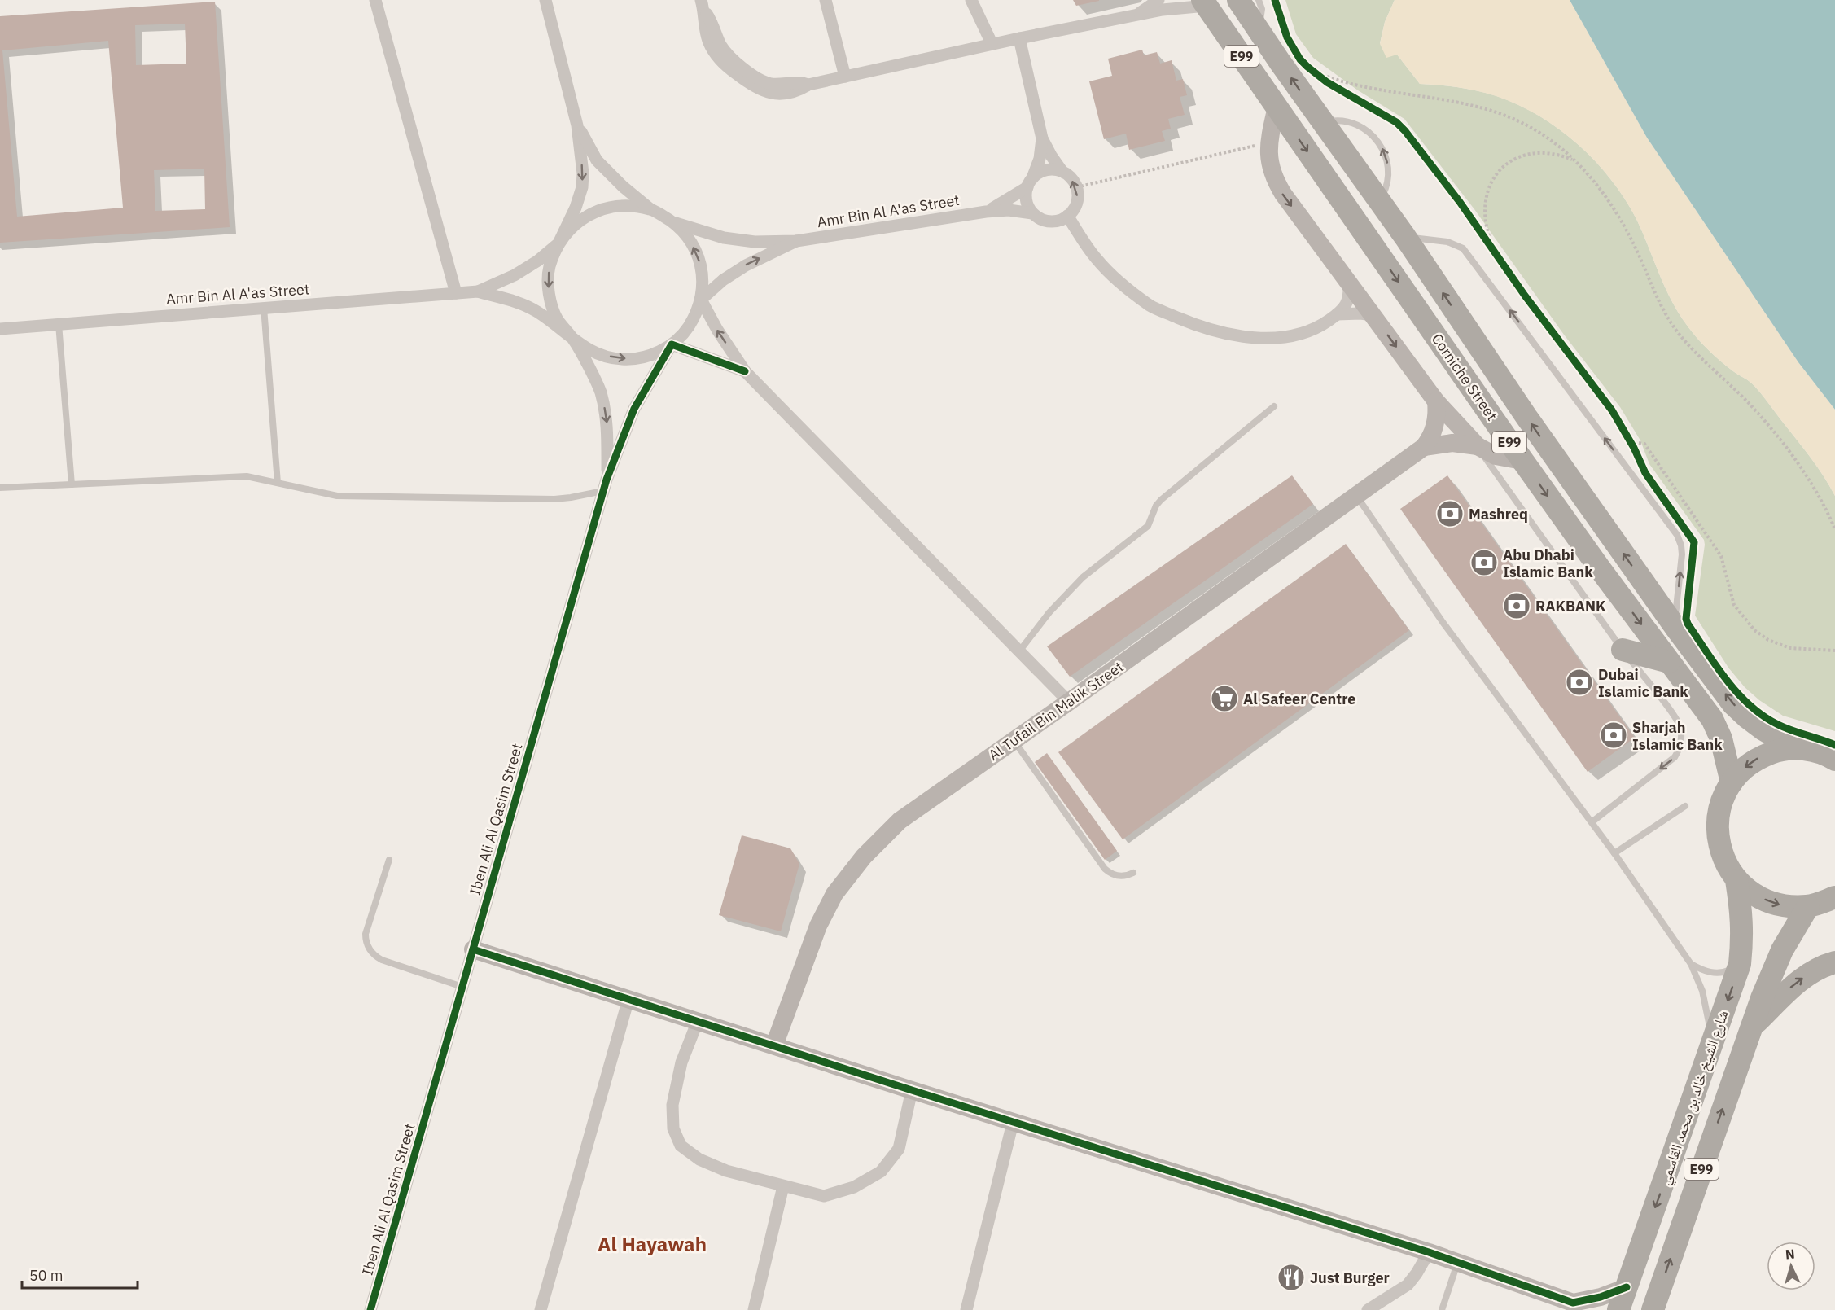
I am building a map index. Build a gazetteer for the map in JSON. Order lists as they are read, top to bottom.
{
  "streets": {
    "highway": ["E99", "Corniche Street", "شارع الشيخ خالد بن محمد القاسمي"],
    "street": ["Amr Bin Al A'as Street", "Al Tufail Bin Malik Street", "Iben Ali Al Qasim Street"]
  },
  "crossings": [
    ["Amr Bin Al A'as Street", "Iben Ali Al Qasim Street"]
  ],
  "districts": ["Al Hayawah"],
  "places": {
    "bank": [
      "Mashreq",
      "Abu Dhabi Islamic Bank",
      "RAKBANK",
      "Dubai Islamic Bank",
      "Sharjah Islamic Bank"
    ],
    "supermarket": ["Al Safeer Centre"],
    "restaurant": ["Just Burger"]
  },
  "scale_bar": "50 m",
  "north": "top"
}
